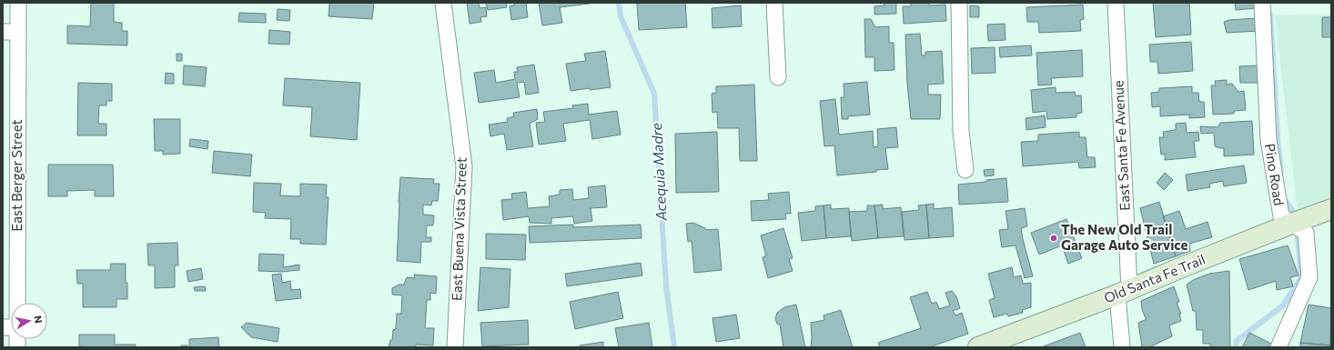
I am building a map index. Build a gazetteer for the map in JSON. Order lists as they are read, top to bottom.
{
  "streets": {
    "main road": ["Old Santa Fe Trail"],
    "street": [
      "East Santa Fe Avenue",
      "Pino Road",
      "East Berger Street",
      "East Buena Vista Street"
    ]
  },
  "crossings": [
    ["East Santa Fe Avenue", "Old Santa Fe Trail"],
    ["Pino Road", "Old Santa Fe Trail"]
  ],
  "water": ["Acequia Madre"],
  "places": ["The New Old Trail Garage Auto Service"],
  "north": "right"
}
